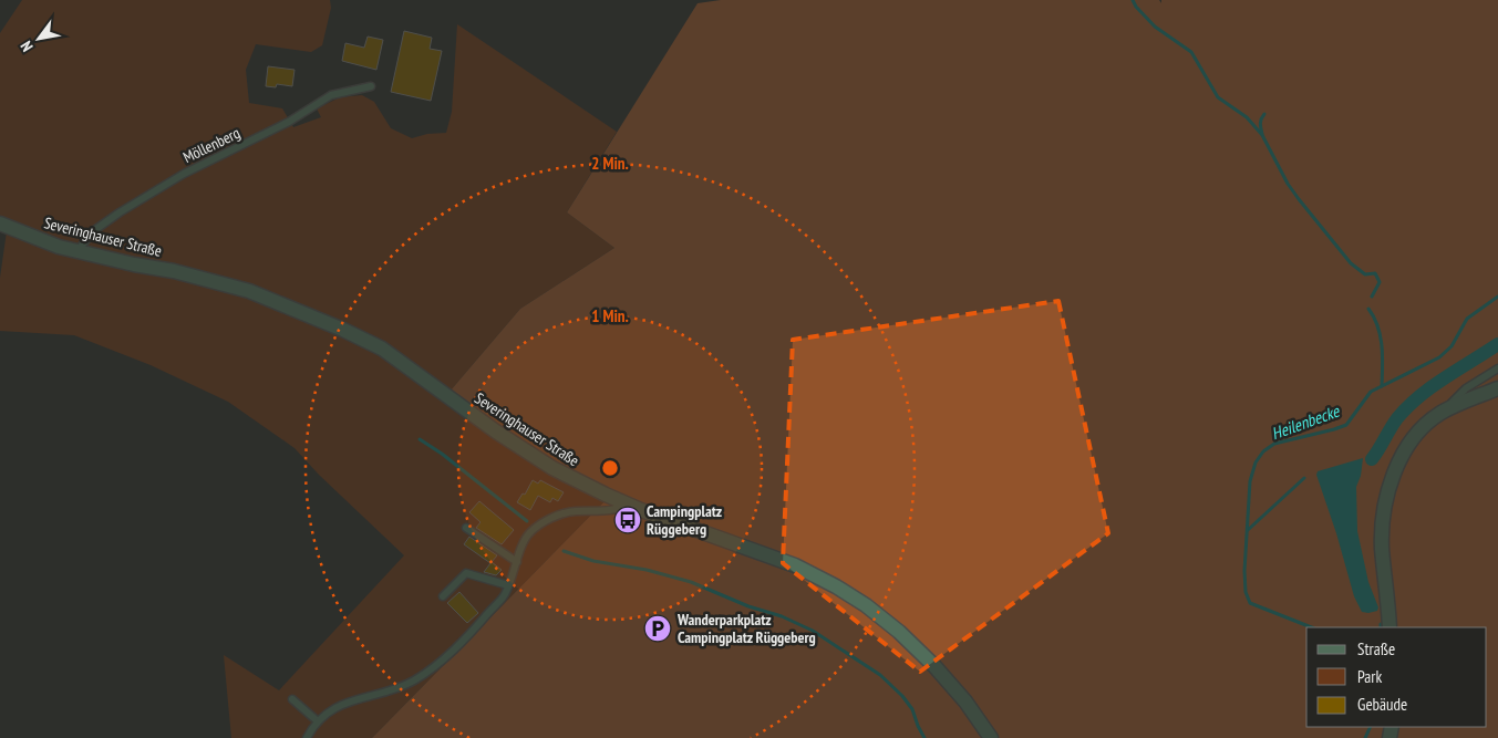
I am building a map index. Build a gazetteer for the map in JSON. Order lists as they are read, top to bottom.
{
  "streets": {
    "street": ["Severinghauser Straße"],
    "lane": ["Möllenberg"]
  },
  "crossings": [
    ["Möllenberg", "Severinghauser Straße"]
  ],
  "water": ["Heilenbecke"],
  "places": {
    "bus stop": ["Campingplatz Rüggeberg"],
    "parking": ["Wanderparkplatz Campingplatz Rüggeberg"]
  },
  "legend": ["Straße", "Park", "Gebäude"],
  "north": "bottom left",
  "rings": ["2 Min.", "1 Min."]
}
